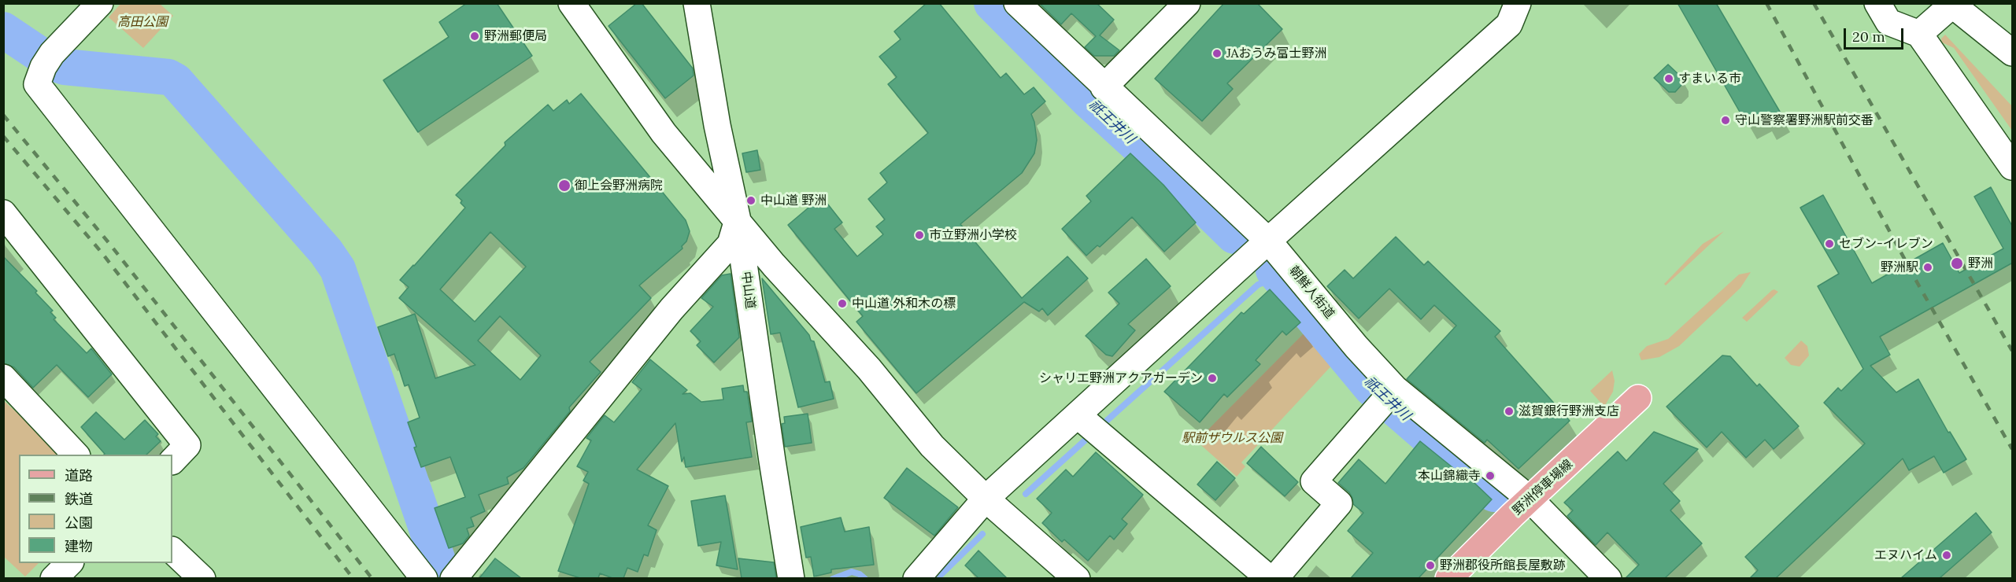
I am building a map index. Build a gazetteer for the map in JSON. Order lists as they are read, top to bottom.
{
  "streets": {
    "main road": ["野洲停車場線"],
    "street": ["中山道", "朝鮮人街道"]
  },
  "crossings": [
    ["朝鮮人街道", "野洲停車場線"]
  ],
  "water": ["祇王井川"],
  "parks": ["高田公園", "駅前ザウルス公園"],
  "places": [
    "野洲郵便局",
    "JAおうみ富士野洲",
    "すまいる市",
    "守山警察署野洲駅前交番",
    "御上会野洲病院",
    "中山道 野洲",
    "市立野洲小学校",
    "セブン-イレブン",
    "野洲",
    "野洲駅",
    "中山道 外和木の標",
    "シャリエ野洲アクアガーデン",
    "滋賀銀行野洲支店",
    "本山錦織寺",
    "エヌハイム",
    "野洲郡役所館長屋敷跡"
  ],
  "legend": [
    "道路",
    "鉄道",
    "公園",
    "建物"
  ],
  "scale_bar": "20 m"
}
